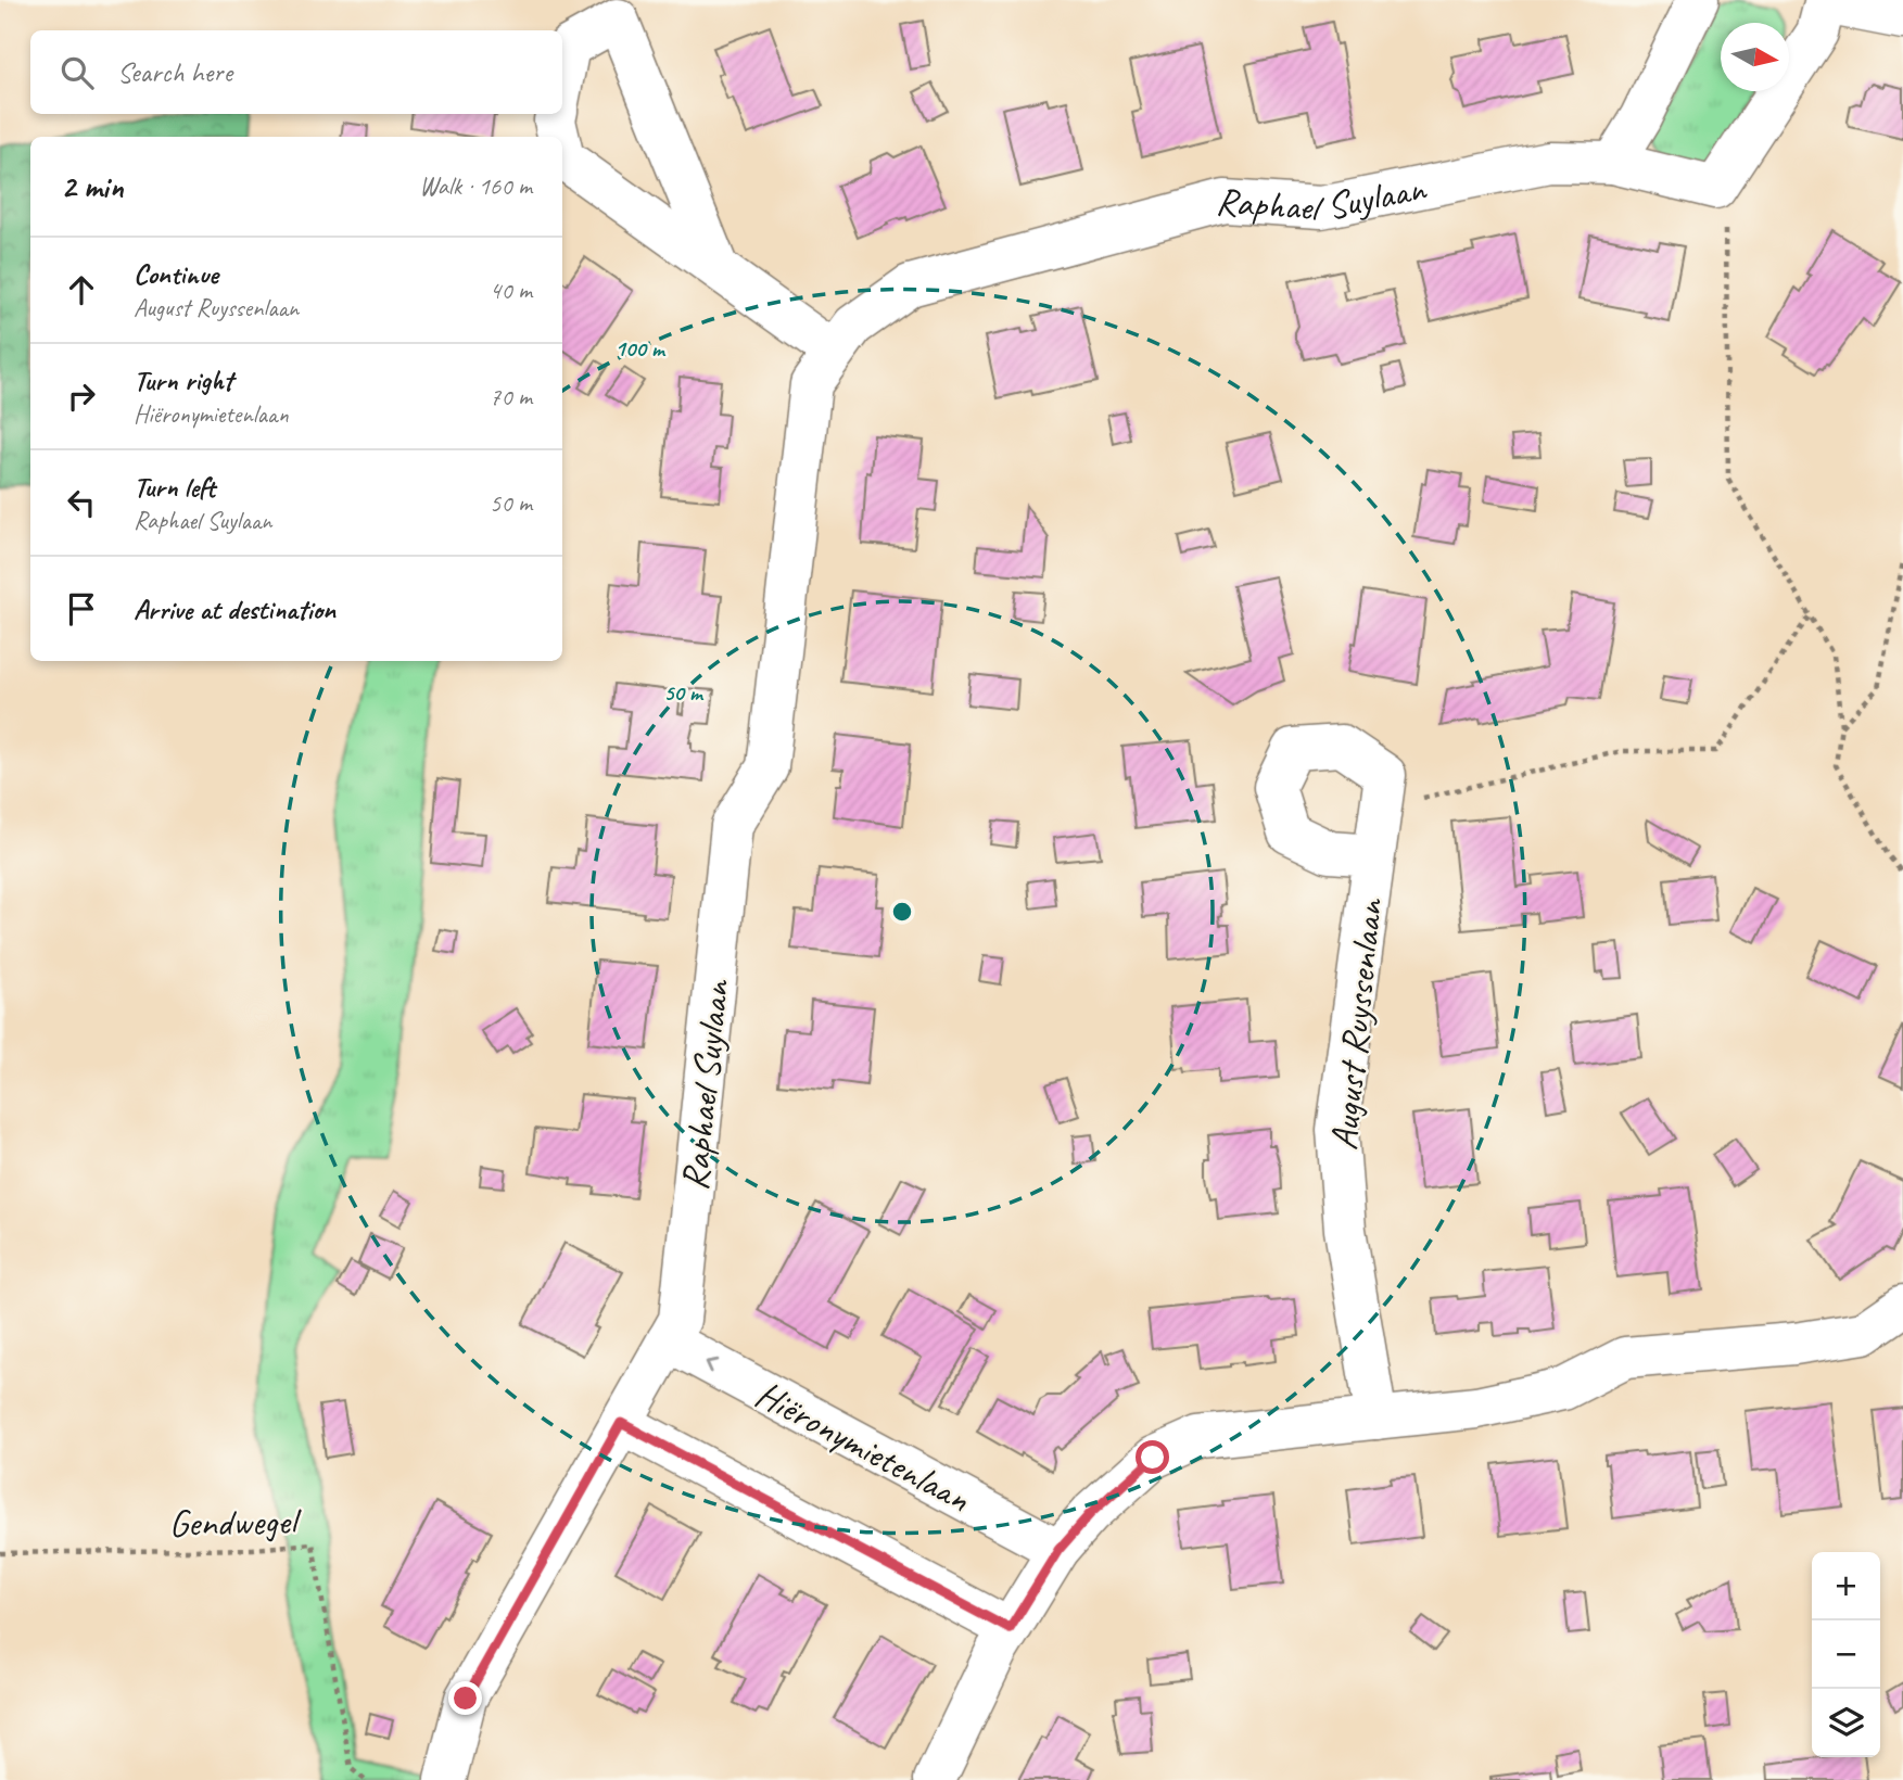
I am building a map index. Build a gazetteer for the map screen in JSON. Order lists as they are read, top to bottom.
{
  "streets": {
    "street": ["Raphael Suylaan", "August Ruyssenlaan", "Hiëronymietenlaan"],
    "path": ["Gendwegel"]
  },
  "crossings": [
    ["Raphael Suylaan", "Hiëronymietenlaan"]
  ],
  "north": "right",
  "page": {
    "search": "Search here",
    "heading": ["2 min", "Walk · 160 m"],
    "list": [
      ["Continue", "August Ruyssenlaan", "40 m"],
      ["Turn right", "Hiëronymietenlaan", "70 m"],
      ["Turn left", "Raphael Suylaan", "50 m"],
      "Arrive at destination"
    ],
    "map_buttons": ["+", "−"]
  },
  "rings": ["100 m", "50 m"]
}
